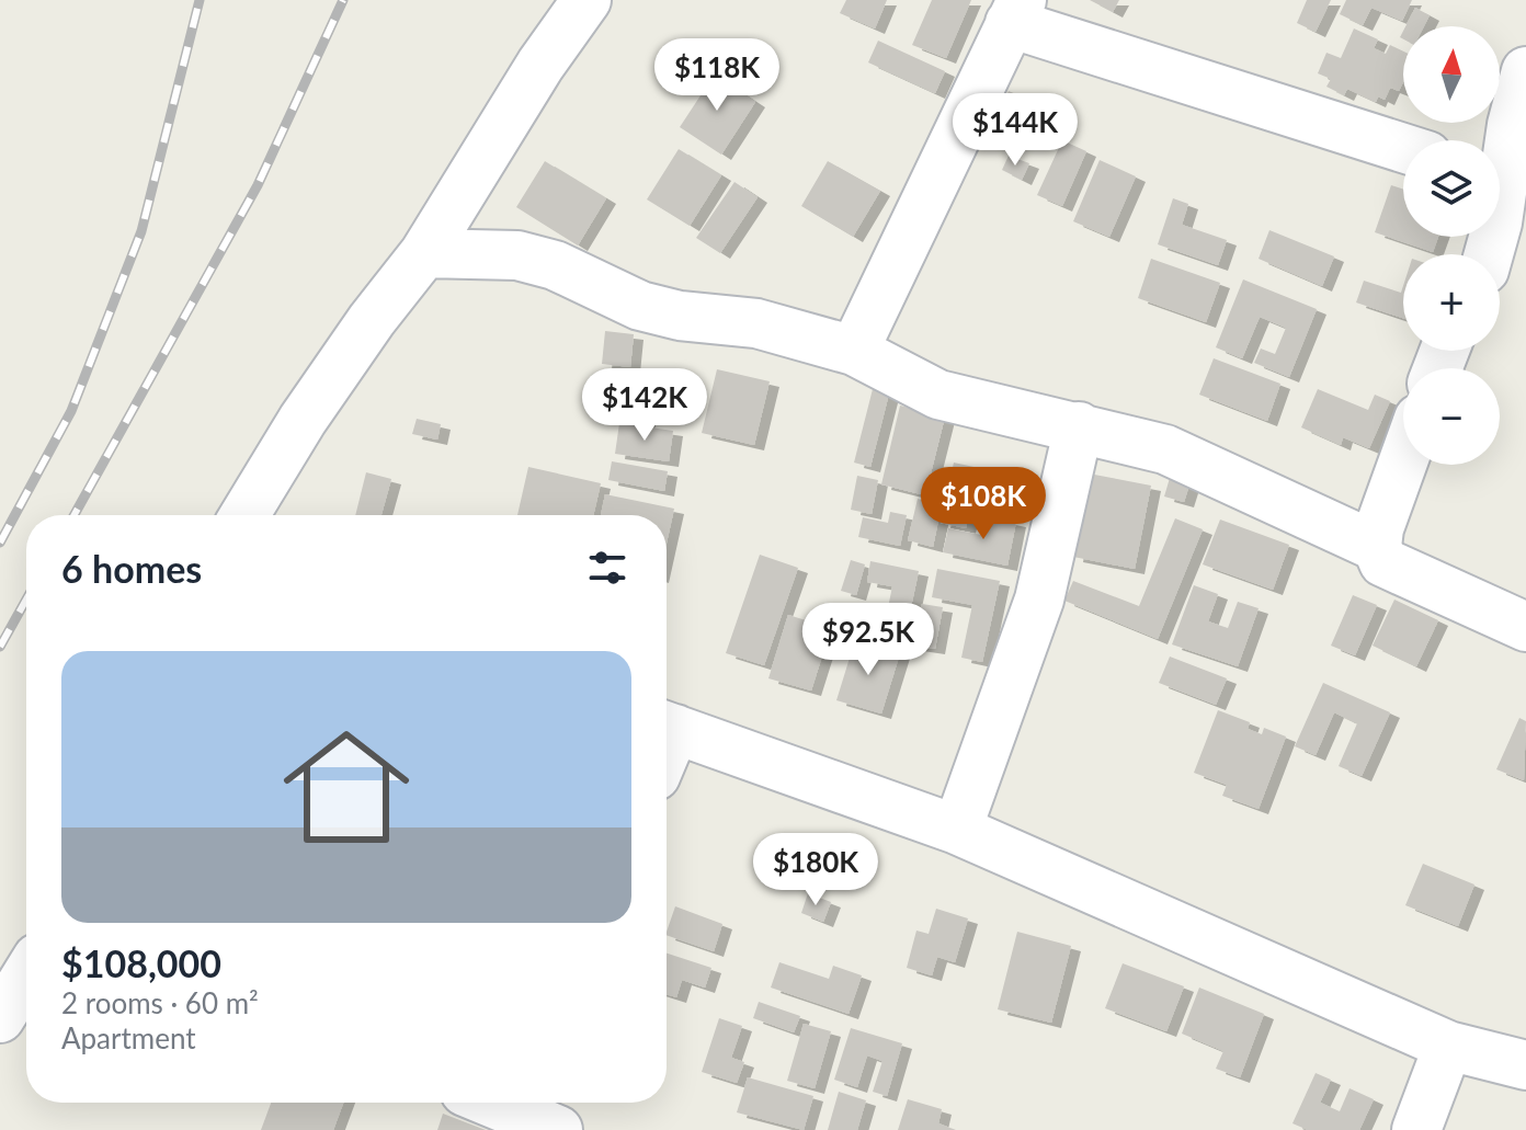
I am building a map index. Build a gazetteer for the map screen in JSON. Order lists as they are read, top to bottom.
{
  "north": "top",
  "page": {
    "map_buttons": ["+", "−"],
    "price": [
      "$118K",
      "$144K",
      "$142K",
      "$108K",
      "$92.5K",
      "$180K"
    ],
    "heading": "6 homes",
    "list": [
      {
        "name": "$108,000",
        "note": "2 rooms · 60 m² · Apartment"
      }
    ]
  }
}
